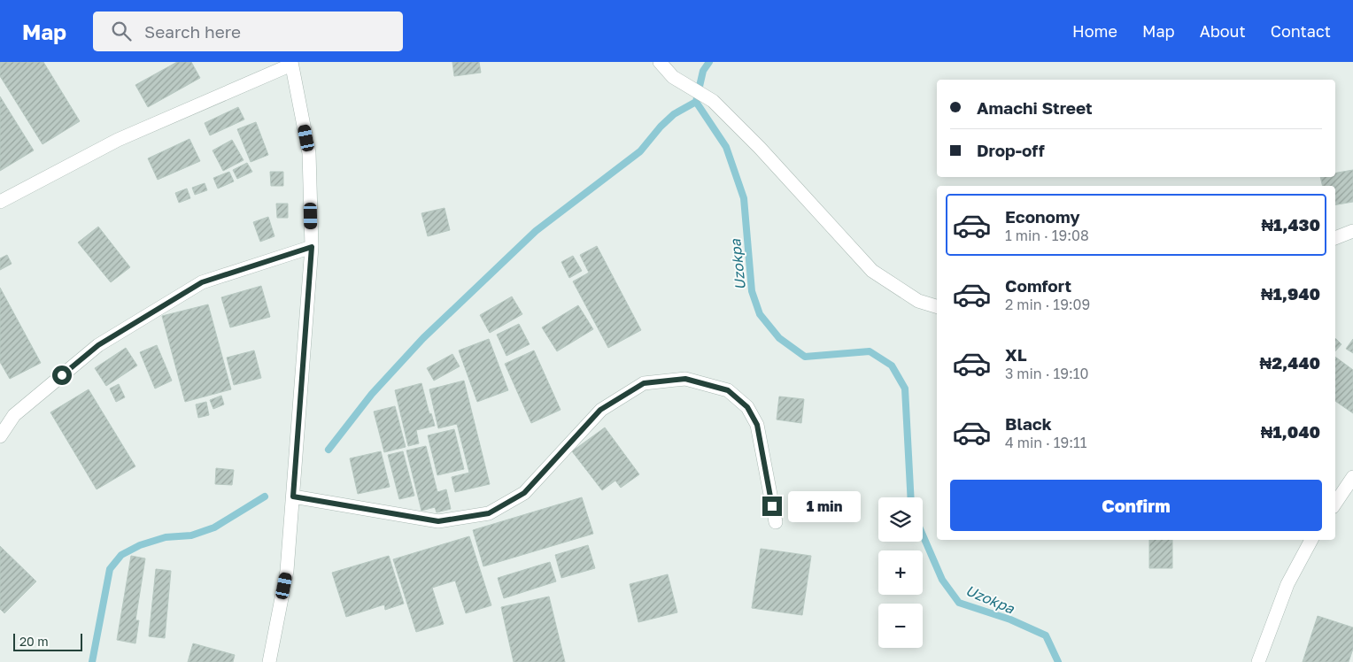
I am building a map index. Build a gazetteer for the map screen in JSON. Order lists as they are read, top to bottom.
{
  "water": ["Uzokpa"],
  "scale_bar": "20 m",
  "page": {
    "header": "Map",
    "search": "Search here",
    "nav": [
      "Home",
      "Map",
      "About",
      "Contact"
    ],
    "banner": ["Amachi Street", "Drop-off"],
    "list": [
      {
        "name": "Economy",
        "note": "1 min · 19:08",
        "value": "₦1,430"
      },
      {
        "name": "Comfort",
        "note": "2 min · 19:09",
        "value": "₦1,940"
      },
      {
        "name": "XL",
        "note": "3 min · 19:10",
        "value": "₦2,440"
      },
      {
        "name": "Black",
        "note": "4 min · 19:11",
        "value": "₦1,040"
      }
    ],
    "buttons": "Confirm",
    "bubble": "1 min",
    "map_buttons": ["+", "−"],
    "scale": "20 m"
  }
}
